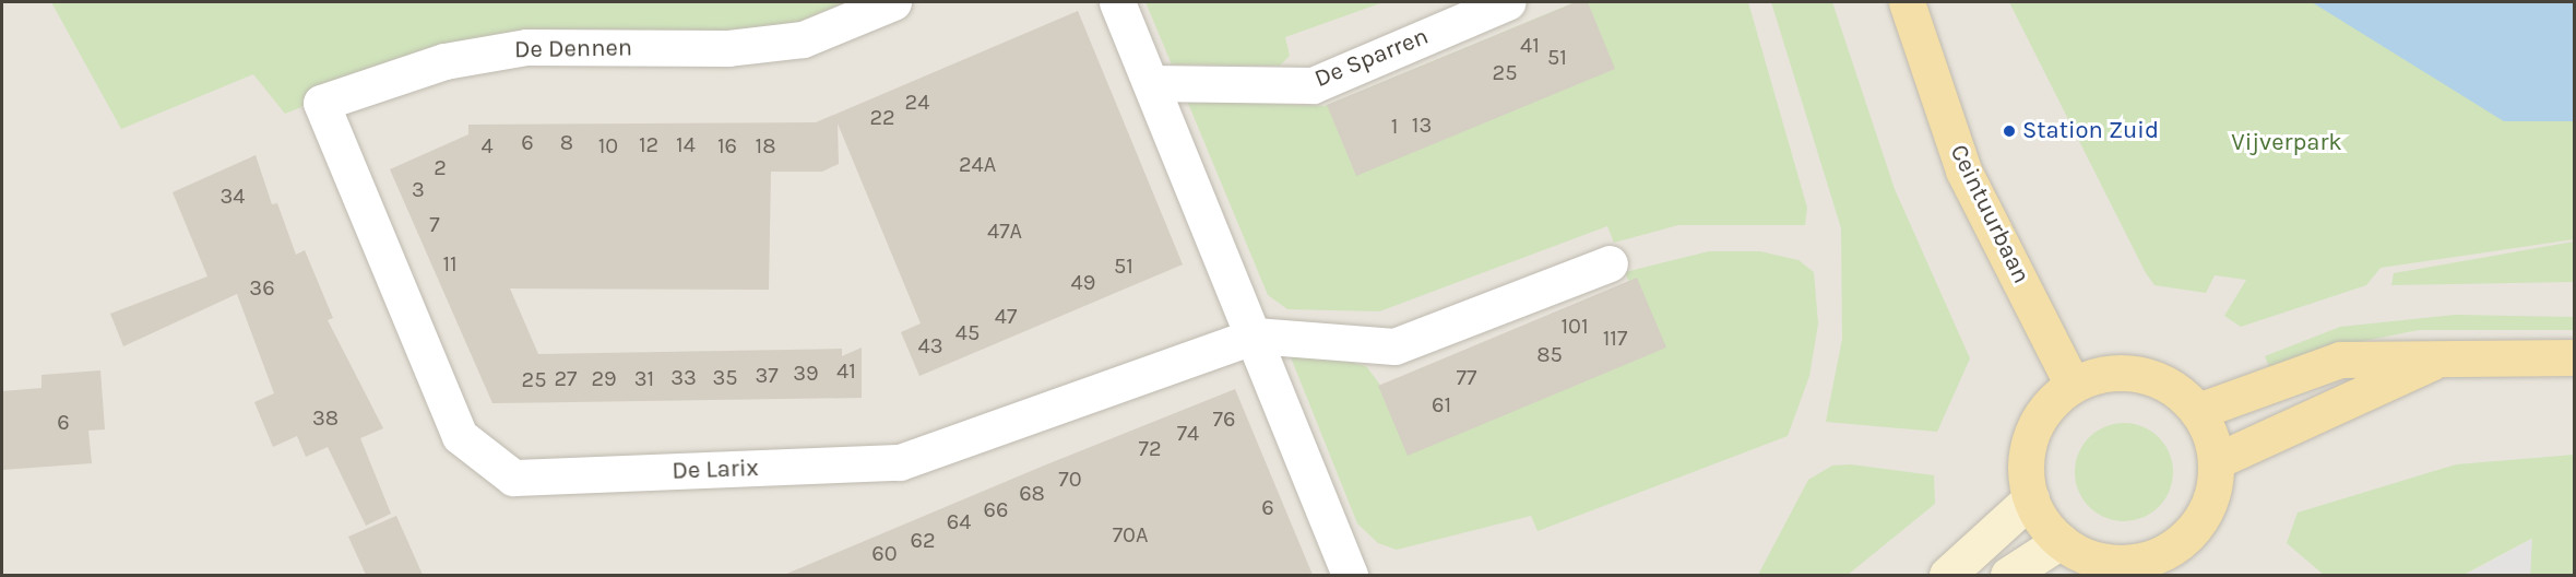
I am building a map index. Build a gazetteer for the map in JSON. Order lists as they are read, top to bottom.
{
  "streets": {
    "main road": ["Ceintuurbaan"],
    "street": ["De Dennen", "De Sparren", "De Larix"]
  },
  "crossings": [
    ["De Dennen", "De Larix"]
  ],
  "parks": ["Vijverpark"],
  "places": ["Station Zuid"],
  "house_numbers": [
    "41",
    "51",
    "25",
    "24",
    "22",
    "13",
    "1",
    "6",
    "8",
    "12",
    "14",
    "4",
    "10",
    "16",
    "18",
    "24A",
    "2",
    "3",
    "34",
    "7",
    "47A",
    "11",
    "51",
    "49",
    "36",
    "47",
    "101",
    "45",
    "117",
    "43",
    "85",
    "41",
    "39",
    "37",
    "33",
    "35",
    "77",
    "27",
    "29",
    "31",
    "25",
    "61",
    "38",
    "76",
    "6",
    "74",
    "72",
    "70",
    "68",
    "6",
    "66",
    "64",
    "70A",
    "62",
    "60"
  ]
}
